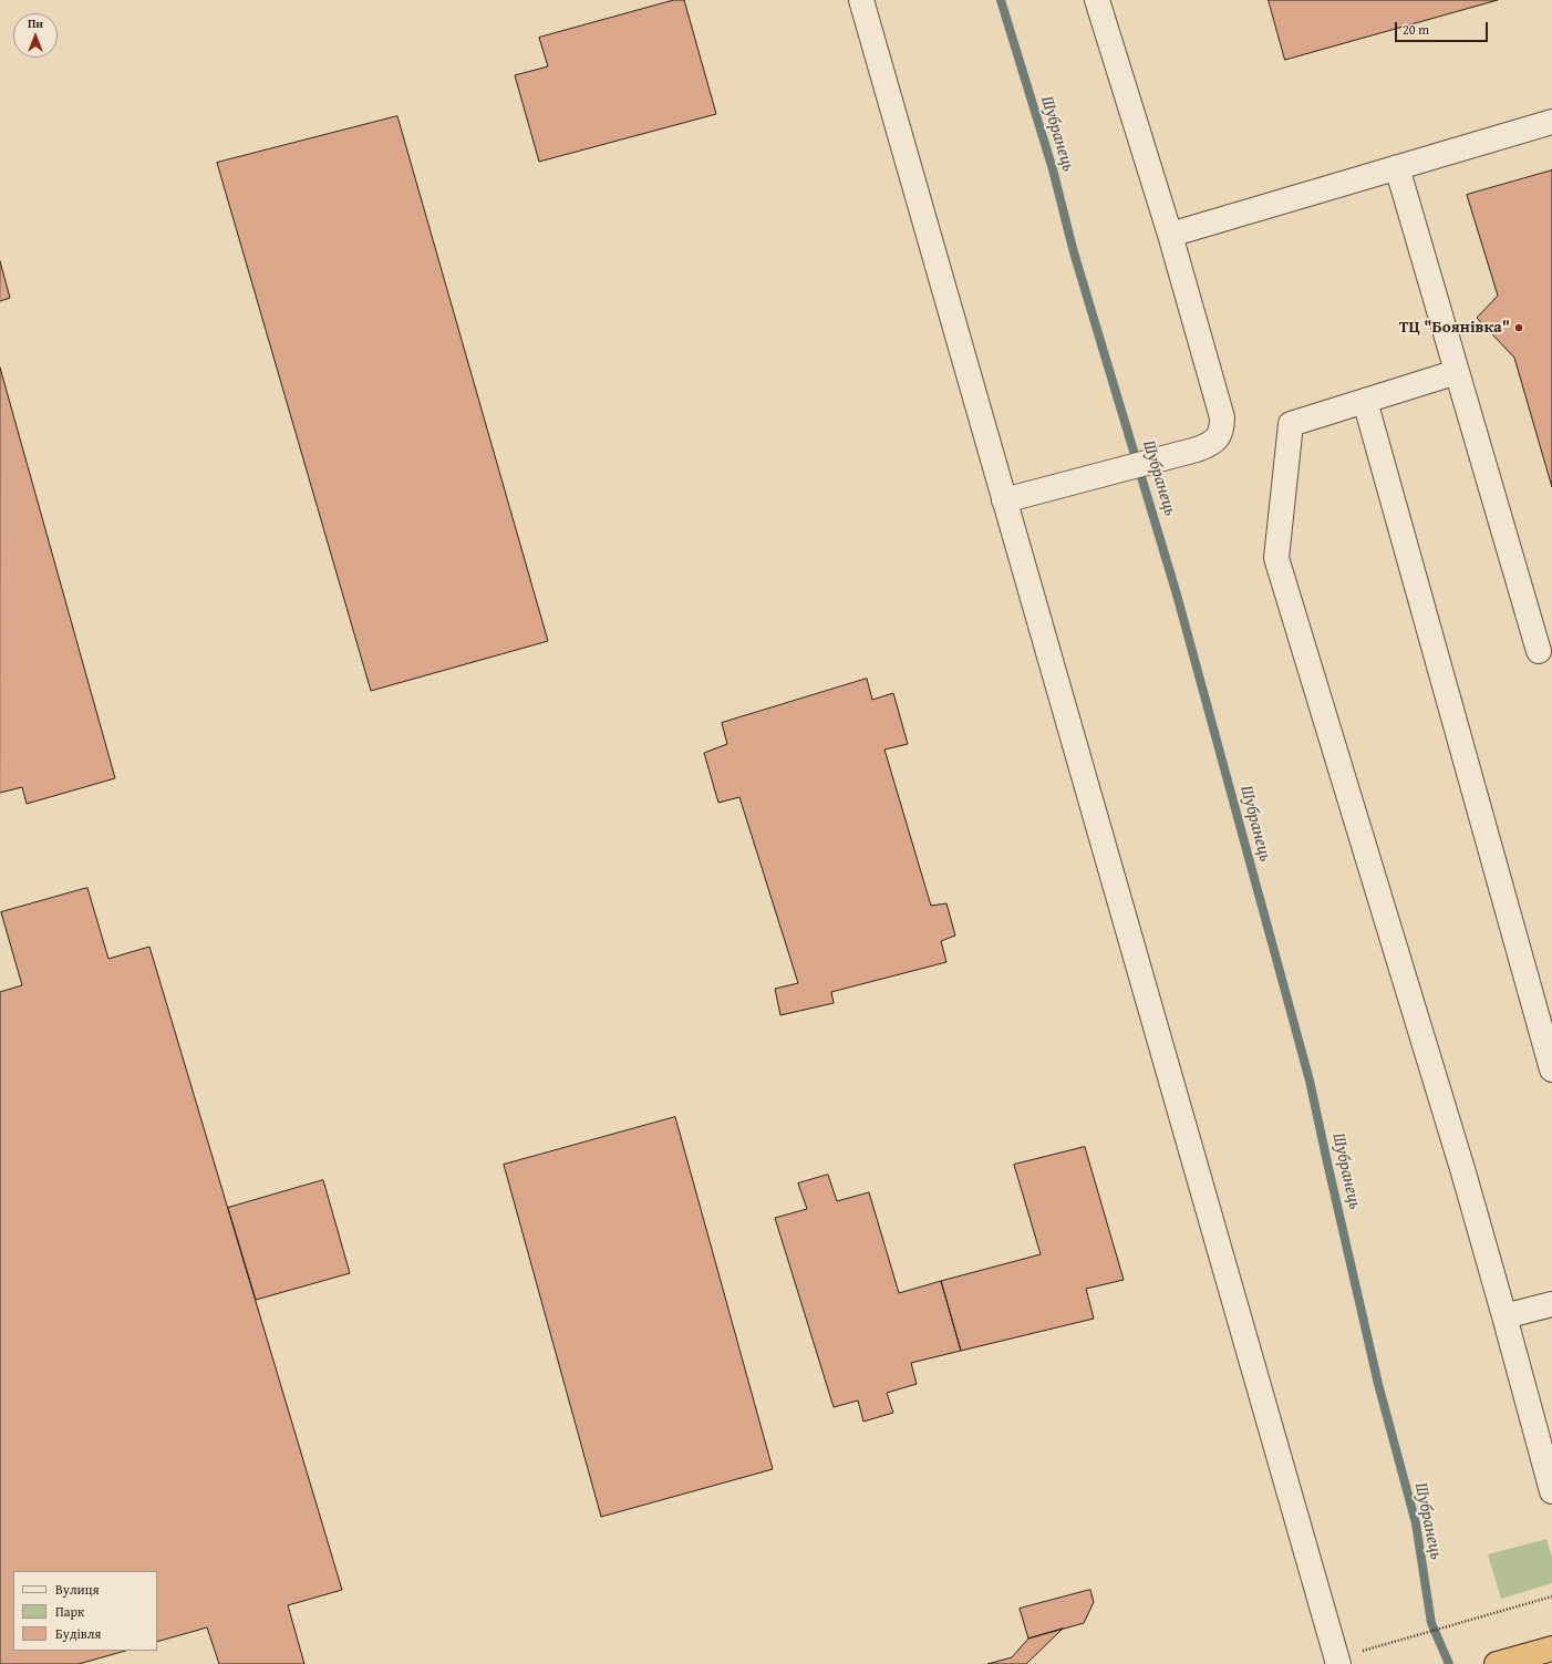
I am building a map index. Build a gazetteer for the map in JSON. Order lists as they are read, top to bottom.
{
  "water": ["Шубранець"],
  "places": ["ТЦ \"Боянівка\""],
  "legend": ["Вулиця", "Парк", "Будівля"],
  "scale_bar": "20 m",
  "north": "top"
}
